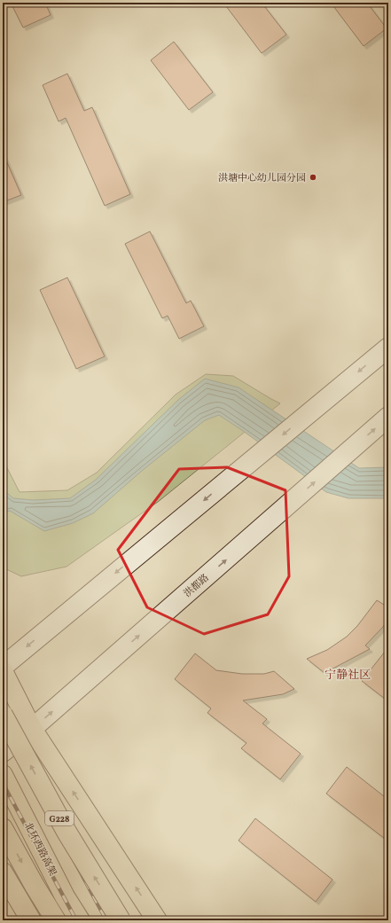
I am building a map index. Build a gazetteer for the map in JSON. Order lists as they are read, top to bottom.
{
  "streets": {
    "main road": ["洪都路", "G228", "北环西路高架"]
  },
  "districts": ["宁静社区"],
  "places": ["洪塘中心幼儿园分园"]
}
